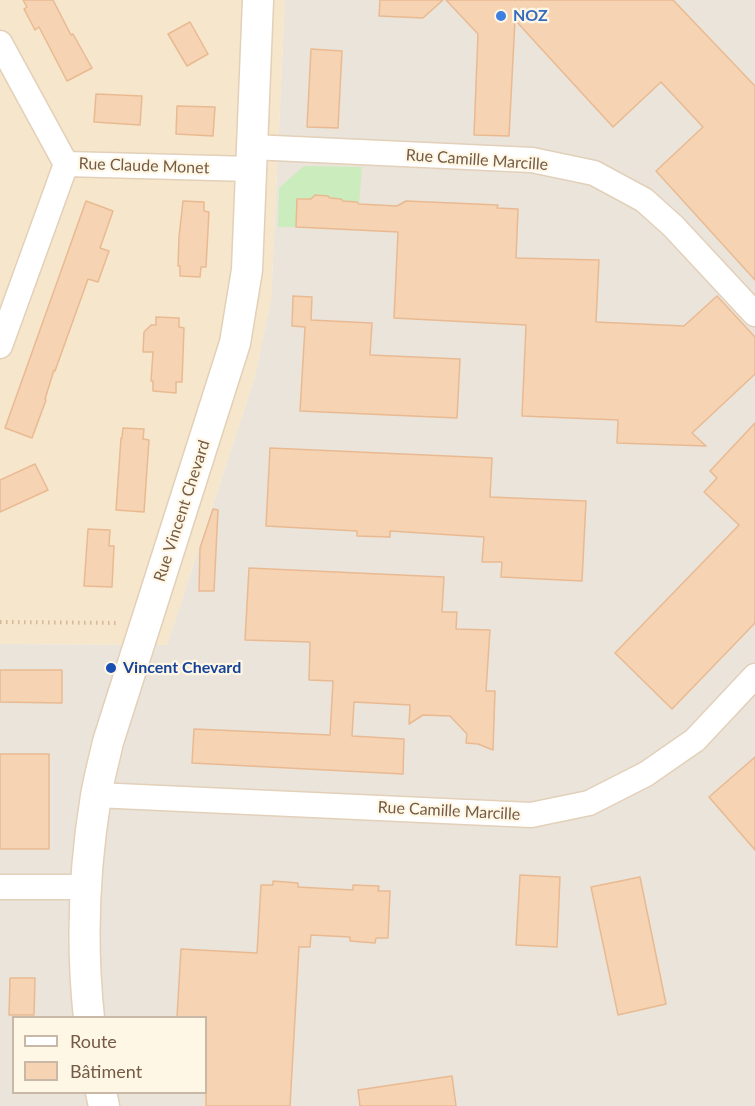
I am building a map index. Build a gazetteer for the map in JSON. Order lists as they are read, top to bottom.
{
  "streets": {
    "street": ["Rue Camille Marcille", "Rue Claude Monet", "Rue Vincent Chevard"]
  },
  "crossings": [
    ["Rue Camille Marcille", "Rue Claude Monet"],
    ["Rue Camille Marcille", "Rue Vincent Chevard"],
    ["Rue Claude Monet", "Rue Vincent Chevard"]
  ],
  "places": ["NOZ", "Vincent Chevard"],
  "legend": ["Route", "Bâtiment"]
}
